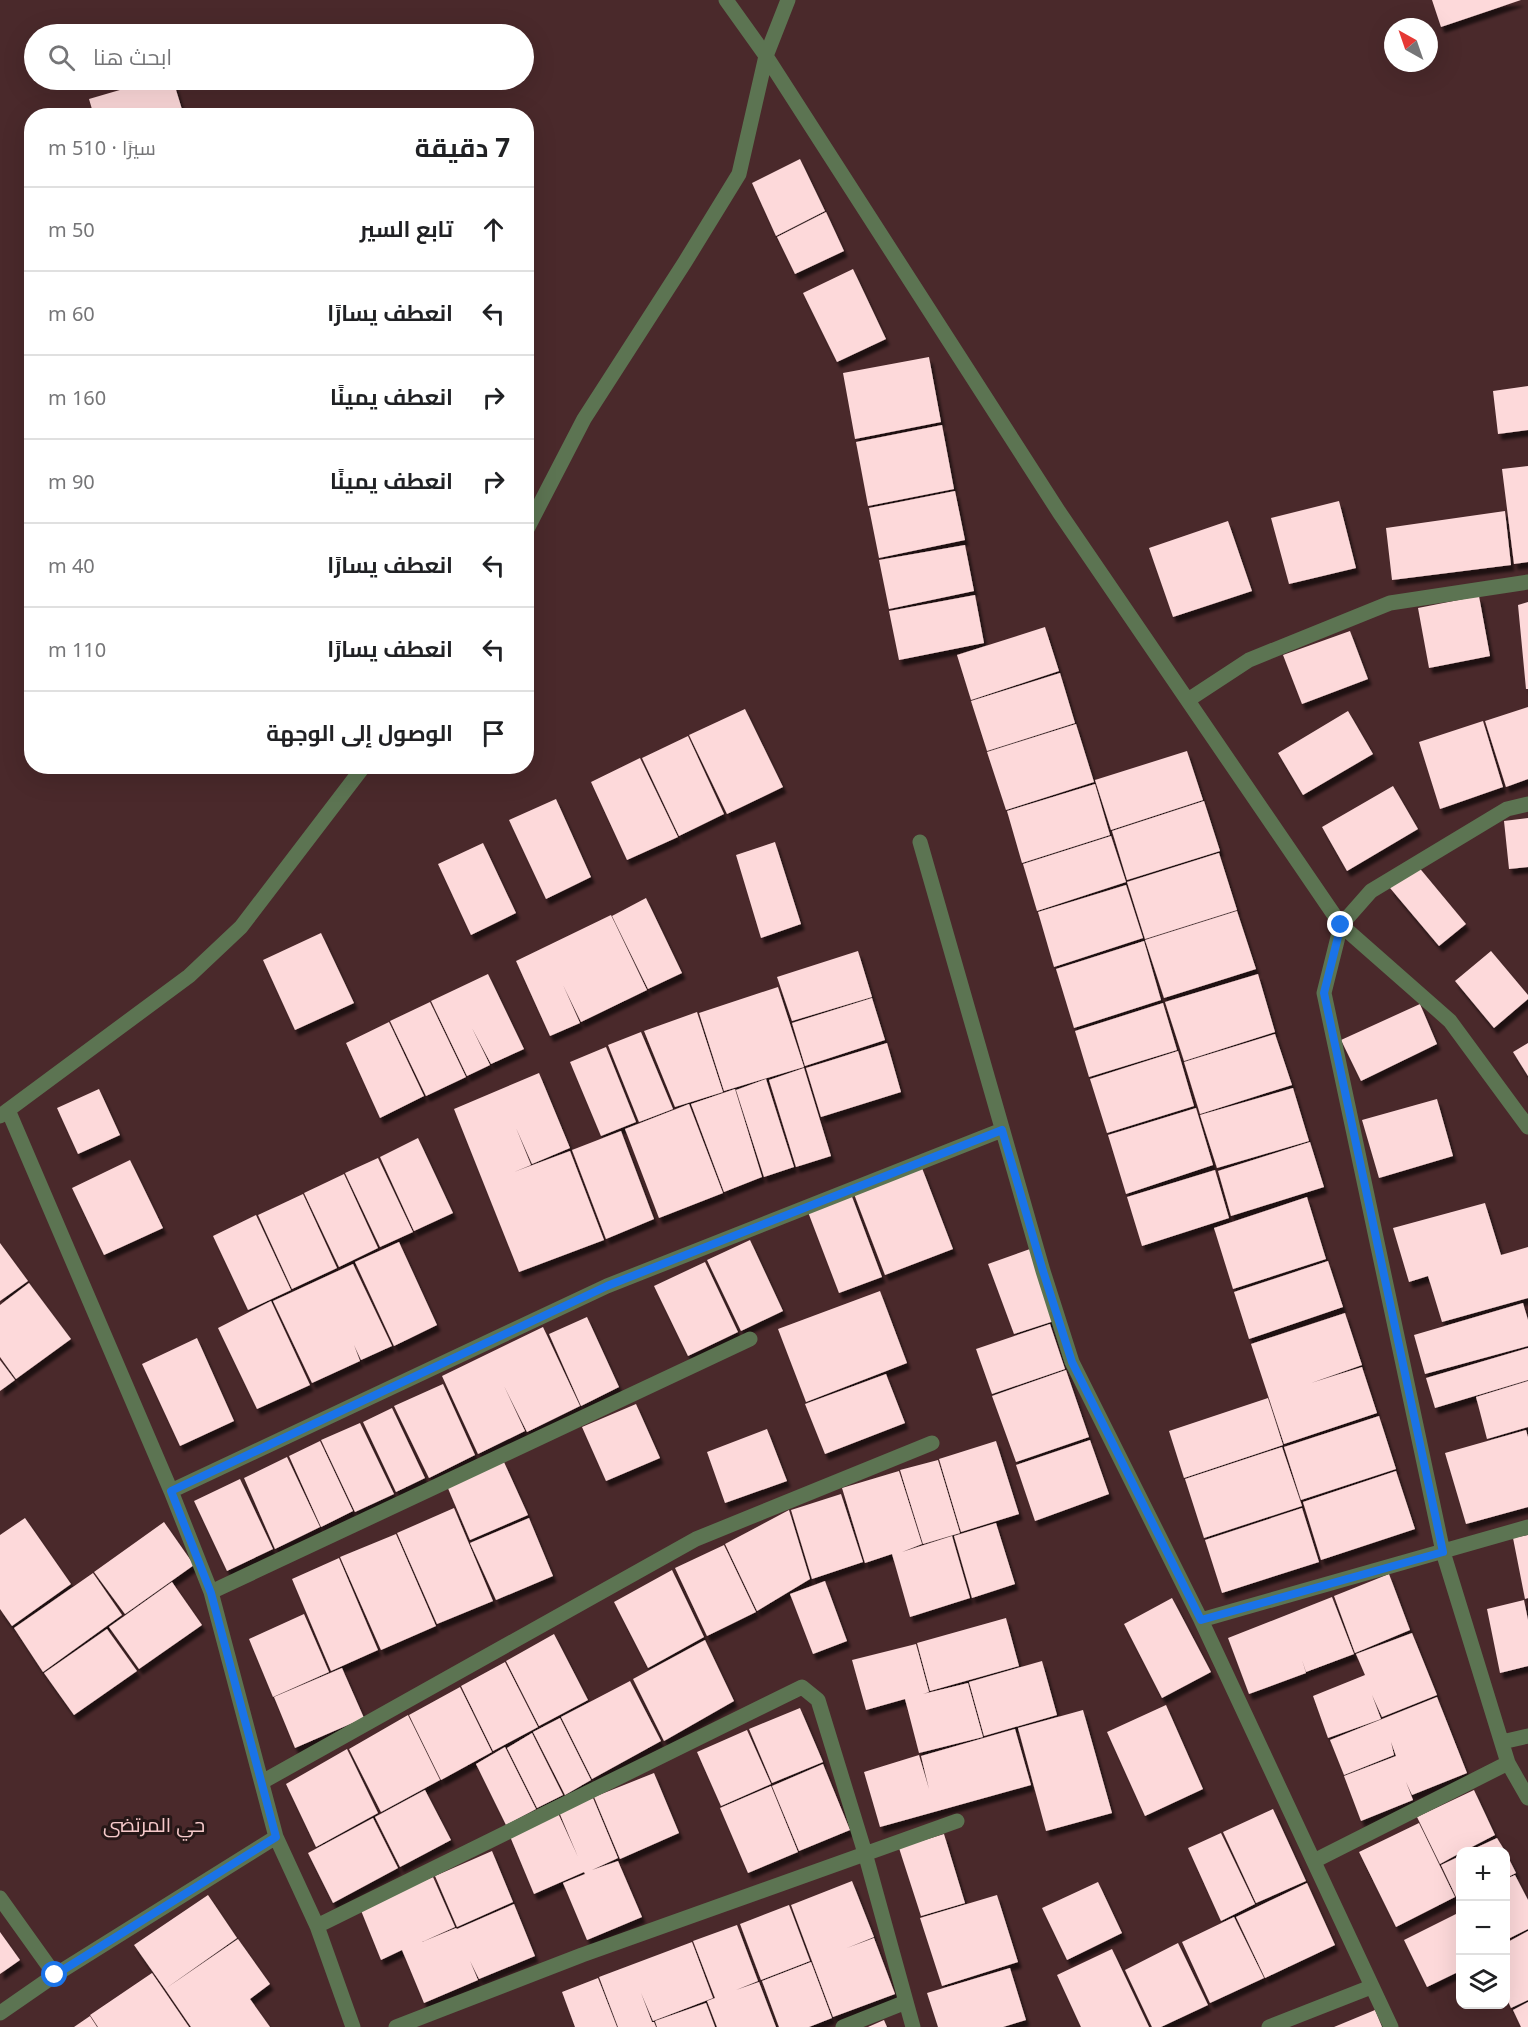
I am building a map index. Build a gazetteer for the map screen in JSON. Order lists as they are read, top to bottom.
{
  "districts": ["حي المرتضى"],
  "north": "top left",
  "page": {
    "search": "ابحث هنا",
    "heading": ["7 دقيقة", "سيرًا · 510 m"],
    "list": [
      ["تابع السير", "50 m"],
      ["انعطف يسارًا", "60 m"],
      ["انعطف يمينًا", "160 m"],
      ["انعطف يمينًا", "90 m"],
      ["انعطف يسارًا", "40 m"],
      ["انعطف يسارًا", "110 m"],
      "الوصول إلى الوجهة"
    ],
    "map_buttons": ["+", "−"]
  }
}
